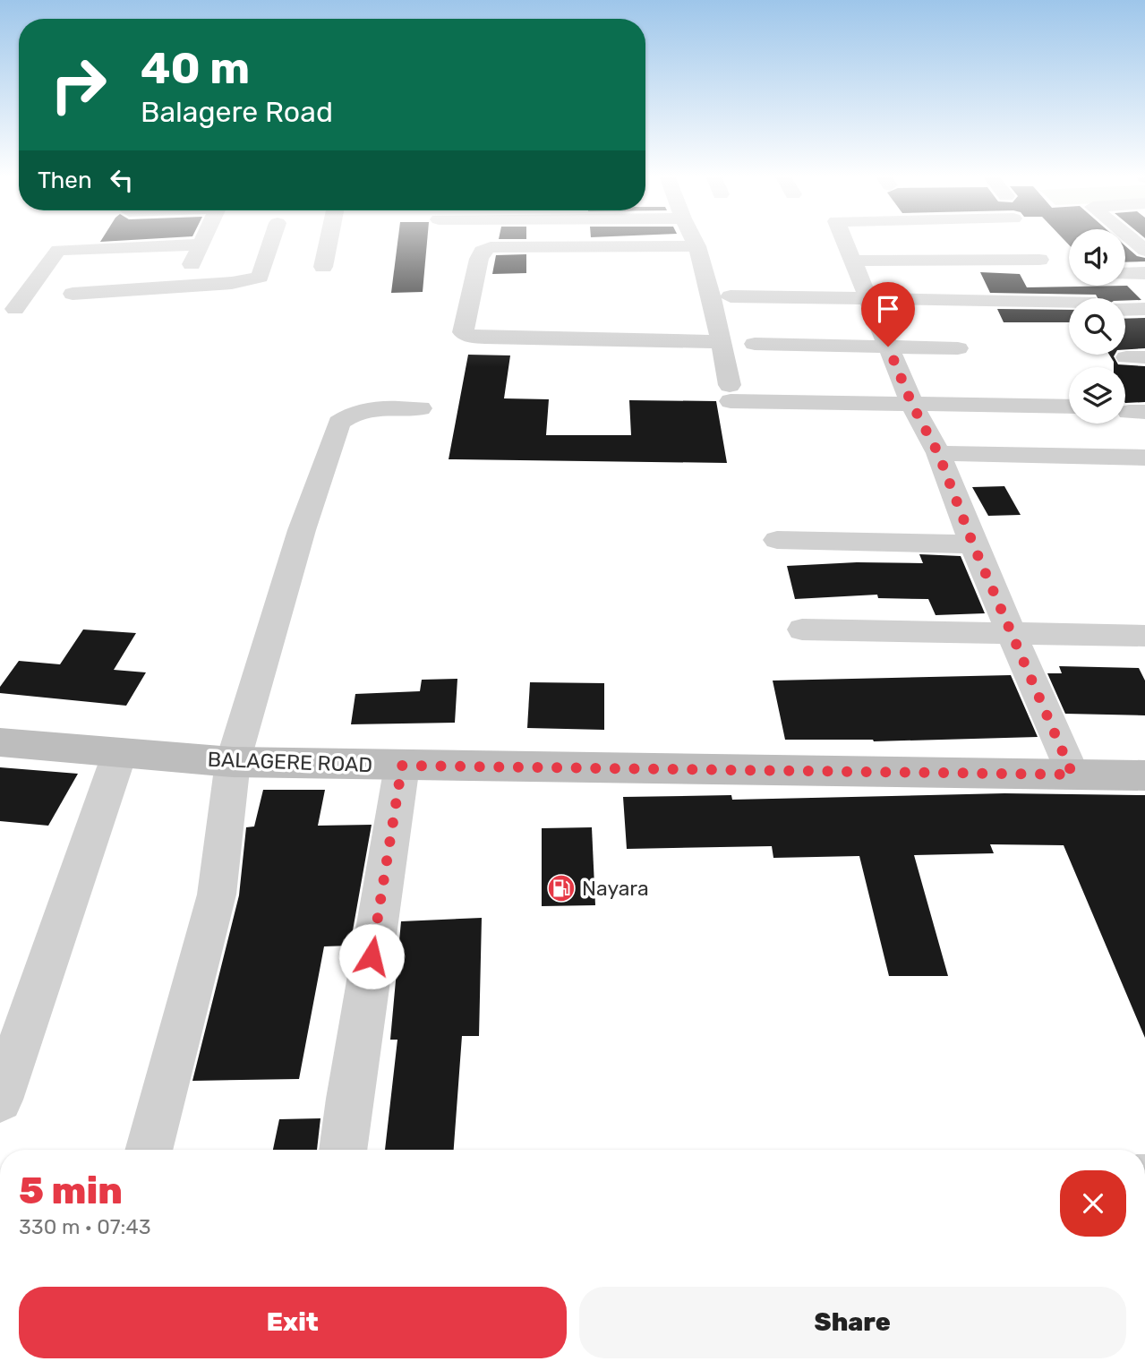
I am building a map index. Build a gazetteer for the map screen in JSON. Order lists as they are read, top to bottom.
{
  "streets": {
    "street": ["BALAGERE ROAD"]
  },
  "places": {
    "fuel station": ["Nayara"]
  },
  "page": {
    "turn": ["40 m", "Balagere Road"],
    "then": "Then",
    "heading": ["5 min", "330 m · 07:43"],
    "buttons": ["Exit", "Share"]
  }
}
